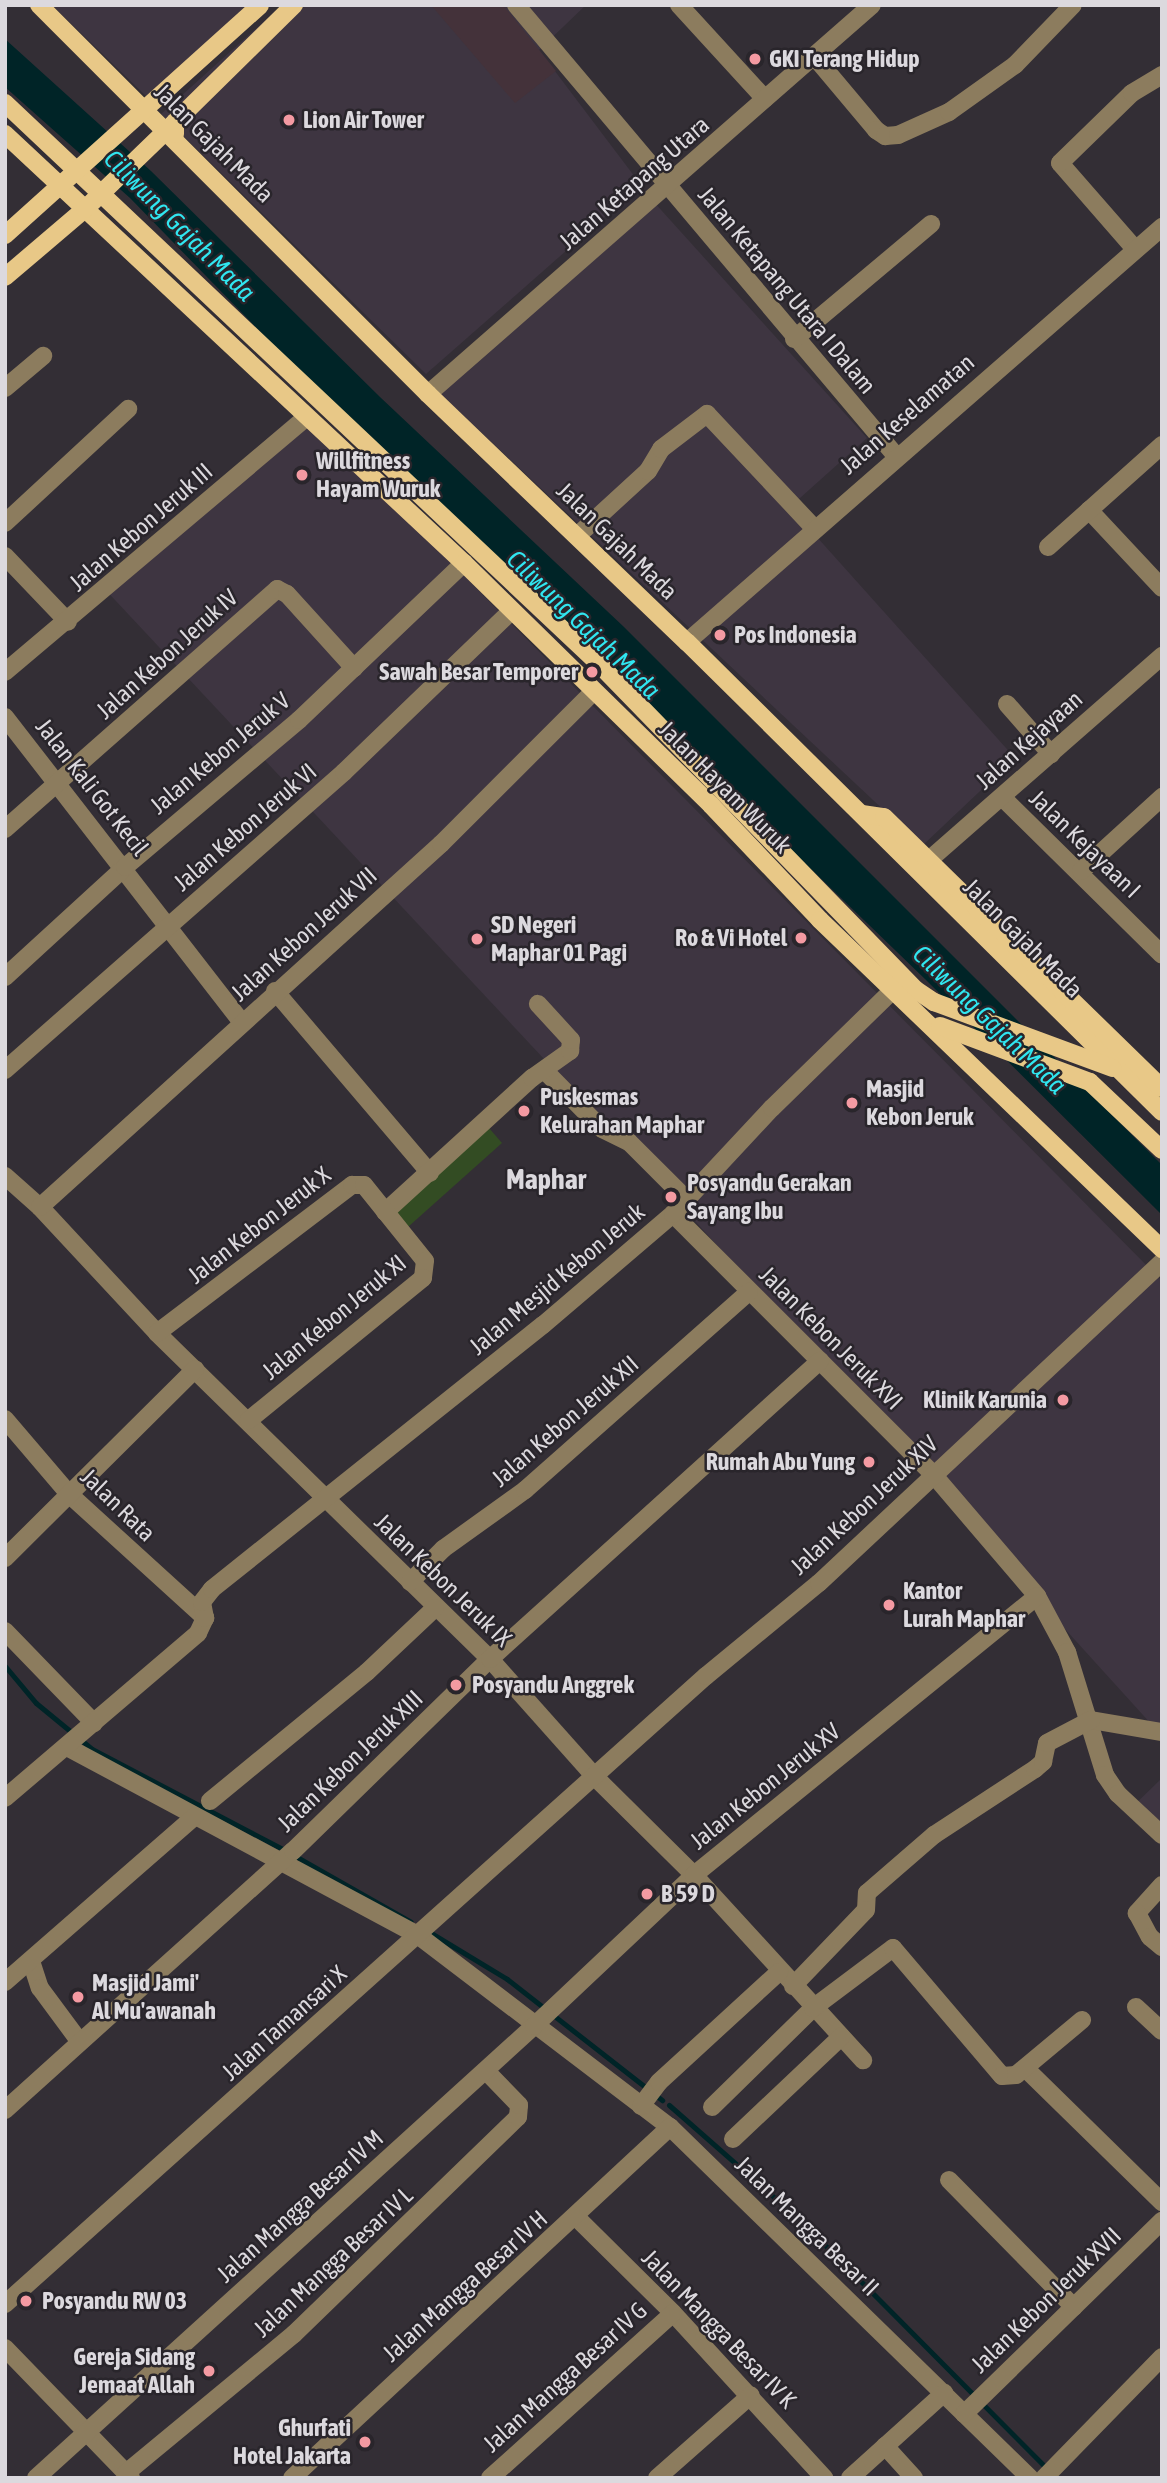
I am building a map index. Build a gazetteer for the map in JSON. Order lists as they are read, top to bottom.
{
  "streets": {
    "main road": ["Jalan Gajah Mada", "Jalan Hayam Wuruk"],
    "street": [
      "Jalan Ketapang Utara",
      "Jalan Ketapang Utara I Dalam",
      "Jalan Keselamatan",
      "Jalan Kebon Jeruk III",
      "Jalan Kebon Jeruk IV",
      "Jalan Kejayaan",
      "Jalan Kebon Jeruk V",
      "Jalan Kali Got Kecil",
      "Jalan Kebon Jeruk VI",
      "Jalan Kejayaan I",
      "Jalan Kebon Jeruk VII",
      "Jalan Kebon Jeruk X",
      "Jalan Mesjid Kebon Jeruk",
      "Jalan Kebon Jeruk XI",
      "Jalan Kebon Jeruk XVI",
      "Jalan Kebon Jeruk XII",
      "Jalan Rata",
      "Jalan Kebon Jeruk XIV",
      "Jalan Kebon Jeruk IX",
      "Jalan Kebon Jeruk XIII",
      "Jalan Kebon Jeruk XV",
      "Jalan Tamansari X",
      "Jalan Mangga Besar IV M",
      "Jalan Mangga Besar II",
      "Jalan Mangga Besar IV L",
      "Jalan Mangga Besar IV H",
      "Jalan Kebon Jeruk XVII",
      "Jalan Mangga Besar IV K",
      "Jalan Mangga Besar IV G"
    ]
  },
  "crossings": [
    ["Jalan Gajah Mada", "Jalan Ketapang Utara"],
    ["Jalan Gajah Mada", "Jalan Keselamatan"],
    ["Jalan Gajah Mada", "Jalan Hayam Wuruk"],
    ["Jalan Ketapang Utara", "Jalan Ketapang Utara I Dalam"],
    ["Jalan Ketapang Utara I Dalam", "Jalan Keselamatan"],
    ["Jalan Kebon Jeruk III", "Jalan Hayam Wuruk"],
    ["Jalan Kebon Jeruk IV", "Jalan Kebon Jeruk V"],
    ["Jalan Kebon Jeruk IV", "Jalan Kali Got Kecil"],
    ["Jalan Kejayaan", "Jalan Kejayaan I"],
    ["Jalan Kebon Jeruk V", "Jalan Kali Got Kecil"],
    ["Jalan Kebon Jeruk V", "Jalan Hayam Wuruk"],
    ["Jalan Kali Got Kecil", "Jalan Kebon Jeruk VI"],
    ["Jalan Kali Got Kecil", "Jalan Kebon Jeruk VII"],
    ["Jalan Hayam Wuruk", "Jalan Kebon Jeruk VI"],
    ["Jalan Hayam Wuruk", "Jalan Kebon Jeruk VII"],
    ["Jalan Hayam Wuruk", "Jalan Mesjid Kebon Jeruk"],
    ["Jalan Kebon Jeruk VII", "Jalan Kebon Jeruk IX"],
    ["Jalan Kebon Jeruk X", "Jalan Kebon Jeruk XI"],
    ["Jalan Kebon Jeruk X", "Jalan Kebon Jeruk IX"],
    ["Jalan Mesjid Kebon Jeruk", "Jalan Kebon Jeruk XVI"],
    ["Jalan Mesjid Kebon Jeruk", "Jalan Rata"],
    ["Jalan Mesjid Kebon Jeruk", "Jalan Kebon Jeruk IX"],
    ["Jalan Mesjid Kebon Jeruk", "Jalan Mangga Besar II"],
    ["Jalan Kebon Jeruk XI", "Jalan Kebon Jeruk IX"],
    ["Jalan Kebon Jeruk XVI", "Jalan Kebon Jeruk XII"],
    ["Jalan Kebon Jeruk XVI", "Jalan Kebon Jeruk XIV"],
    ["Jalan Kebon Jeruk XVI", "Jalan Kebon Jeruk XIII"],
    ["Jalan Kebon Jeruk XVI", "Jalan Kebon Jeruk XV"],
    ["Jalan Kebon Jeruk XII", "Jalan Kebon Jeruk IX"],
    ["Jalan Kebon Jeruk XIV", "Jalan Kebon Jeruk IX"],
    ["Jalan Kebon Jeruk XIV", "Jalan Tamansari X"],
    ["Jalan Kebon Jeruk IX", "Jalan Kebon Jeruk XIII"],
    ["Jalan Kebon Jeruk IX", "Jalan Kebon Jeruk XV"],
    ["Jalan Kebon Jeruk IX", "Jalan Tamansari X"],
    ["Jalan Kebon Jeruk XIII", "Jalan Mangga Besar II"],
    ["Jalan Kebon Jeruk XV", "Jalan Mangga Besar IV M"],
    ["Jalan Kebon Jeruk XV", "Jalan Mangga Besar II"],
    ["Jalan Tamansari X", "Jalan Mangga Besar II"],
    ["Jalan Mangga Besar IV M", "Jalan Mangga Besar II"],
    ["Jalan Mangga Besar IV M", "Jalan Mangga Besar IV L"],
    ["Jalan Mangga Besar II", "Jalan Mangga Besar IV H"],
    ["Jalan Mangga Besar II", "Jalan Kebon Jeruk XVII"],
    ["Jalan Mangga Besar IV H", "Jalan Mangga Besar IV K"],
    ["Jalan Mangga Besar IV K", "Jalan Mangga Besar IV G"]
  ],
  "districts": ["Maphar"],
  "water": ["Ciliwung Gajah Mada"],
  "places": [
    "GKI Terang Hidup",
    "Lion Air Tower",
    "Willfitness Hayam Wuruk",
    "Pos Indonesia",
    "Sawah Besar Temporer",
    "Ro & Vi Hotel",
    "SD Negeri Maphar 01 Pagi",
    "Masjid Kebon Jeruk",
    "Puskesmas Kelurahan Maphar",
    "Posyandu Gerakan Sayang Ibu",
    "Klinik Karunia",
    "Rumah Abu Yung",
    "Kantor Lurah Maphar",
    "Posyandu Anggrek",
    "B 59 D",
    "Masjid Jami' Al Mu'awanah",
    "Posyandu RW 03",
    "Gereja Sidang Jemaat Allah",
    "Ghurfati Hotel Jakarta"
  ]
}
